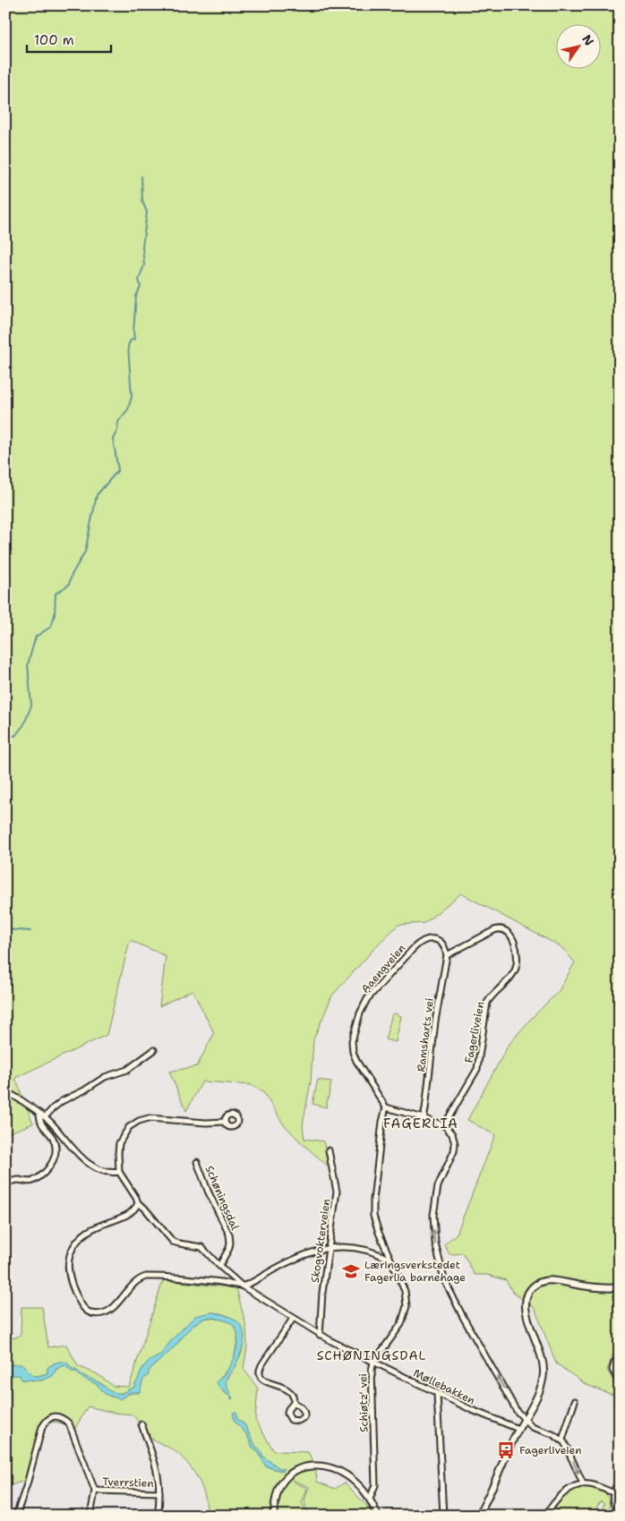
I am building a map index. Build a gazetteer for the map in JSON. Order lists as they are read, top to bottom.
{
  "streets": {
    "street": [
      "Aaengveien",
      "Fagerliveien",
      "Ramsharts vei",
      "Schøningsdal",
      "Skogvokterveien",
      "Møllebakken",
      "Schiøtz' vei",
      "Tverrstien"
    ]
  },
  "crossings": [
    ["Aaengveien", "Fagerliveien"],
    ["Aaengveien", "Ramsharts vei"],
    ["Aaengveien", "Schiøtz' vei"],
    ["Fagerliveien", "Ramsharts vei"],
    ["Schøningsdal", "Møllebakken"],
    ["Skogvokterveien", "Møllebakken"],
    ["Skogvokterveien", "Schiøtz' vei"],
    ["Møllebakken", "Schiøtz' vei"]
  ],
  "districts": ["FAGERLIA", "SCHØNINGSDAL"],
  "places": {
    "school or university": ["Læringsverkstedet Fagerlia barnehage"],
    "bus stop": ["Fagerliveien"]
  },
  "scale_bar": "100 m",
  "north": "top right"
}
